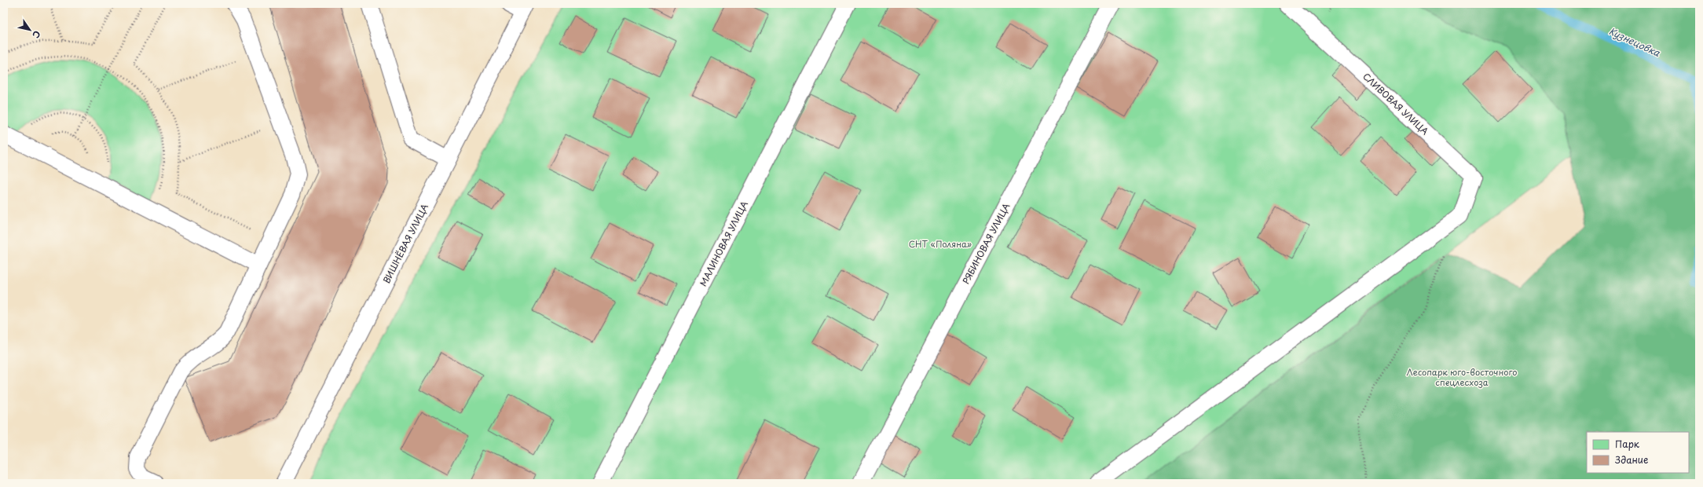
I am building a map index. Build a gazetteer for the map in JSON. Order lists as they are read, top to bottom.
{
  "streets": {
    "lane": [
      "СЛИВОВАЯ УЛИЦА",
      "ВИШНЁВАЯ УЛИЦА",
      "МАЛИНОВАЯ УЛИЦА",
      "РЯБИНОВАЯ УЛИЦА"
    ]
  },
  "water": ["Кузнецовка"],
  "parks": ["СНТ «Поляна»", "Лесопарк юго-восточного спецлесхоза"],
  "legend": ["Парк", "Здание"],
  "north": "bottom right"
}
